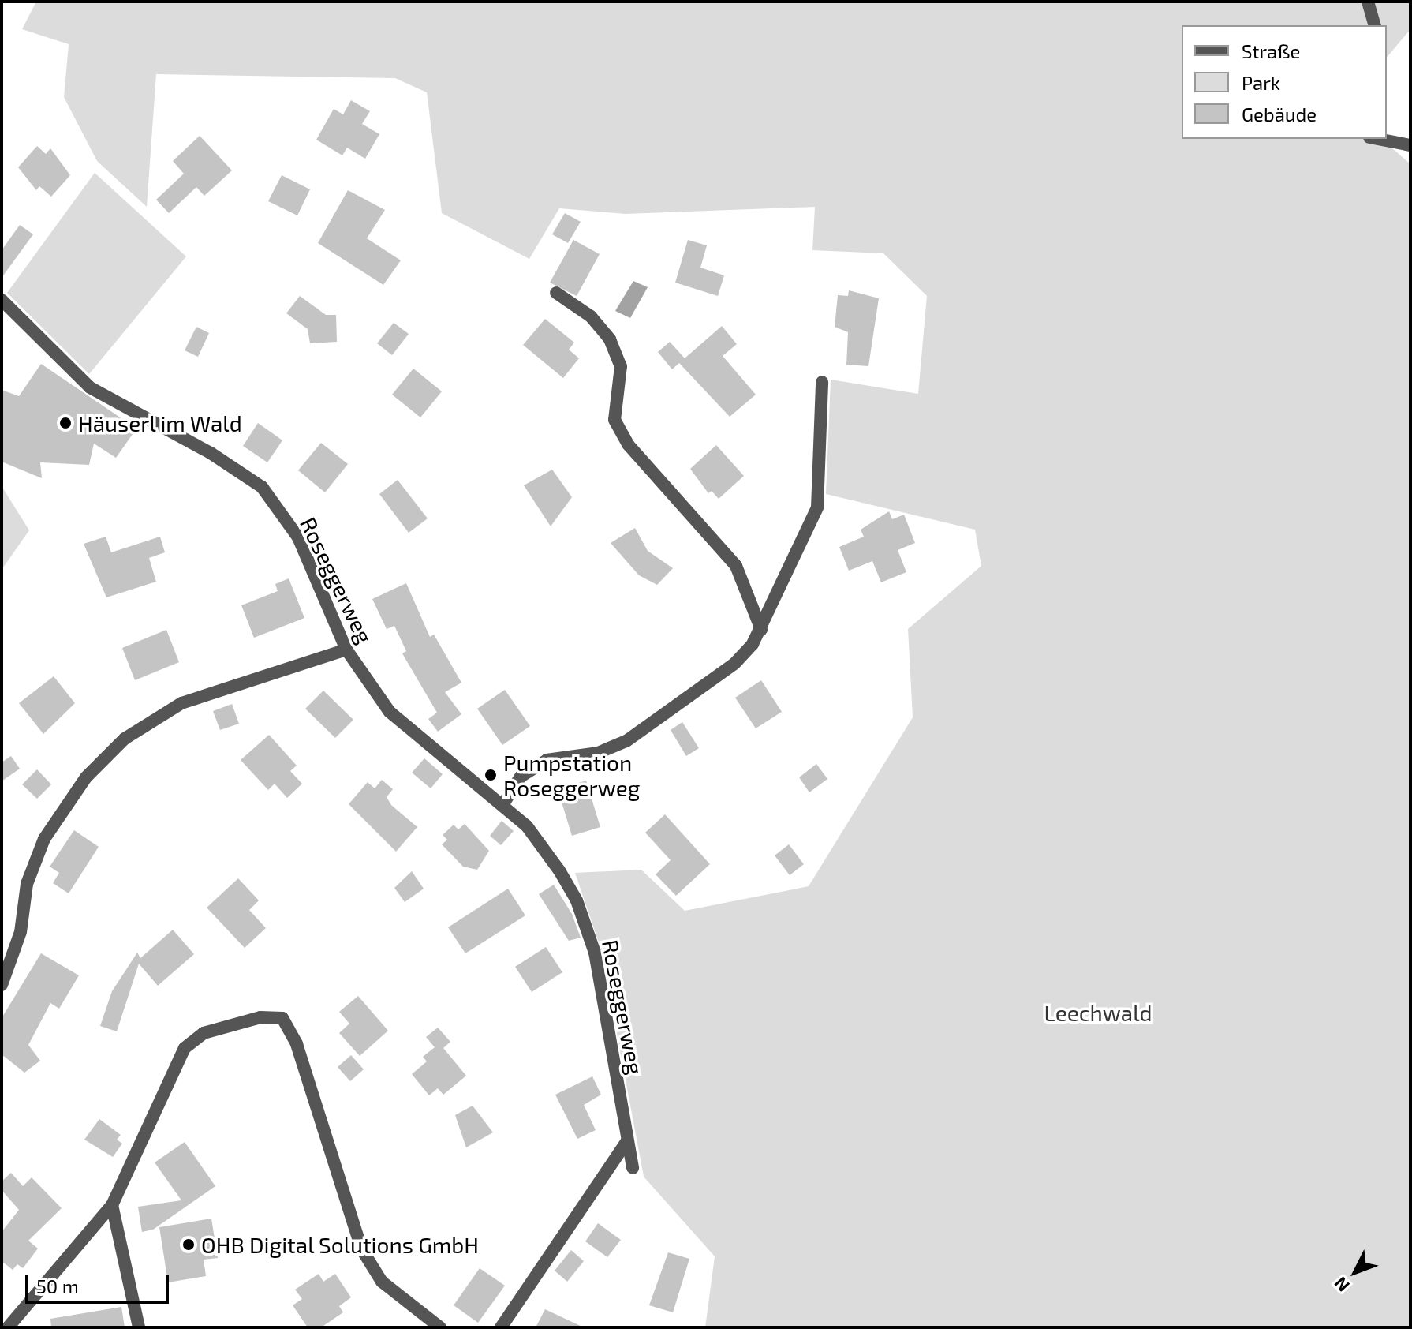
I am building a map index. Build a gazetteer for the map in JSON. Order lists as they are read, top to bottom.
{
  "streets": {
    "street": ["Roseggerweg"]
  },
  "parks": ["Leechwald"],
  "places": ["Häuserl im Wald", "Pumpstation Roseggerweg", "OHB Digital Solutions GmbH"],
  "legend": ["Straße", "Park", "Gebäude"],
  "scale_bar": "50 m",
  "north": "bottom left"
}
